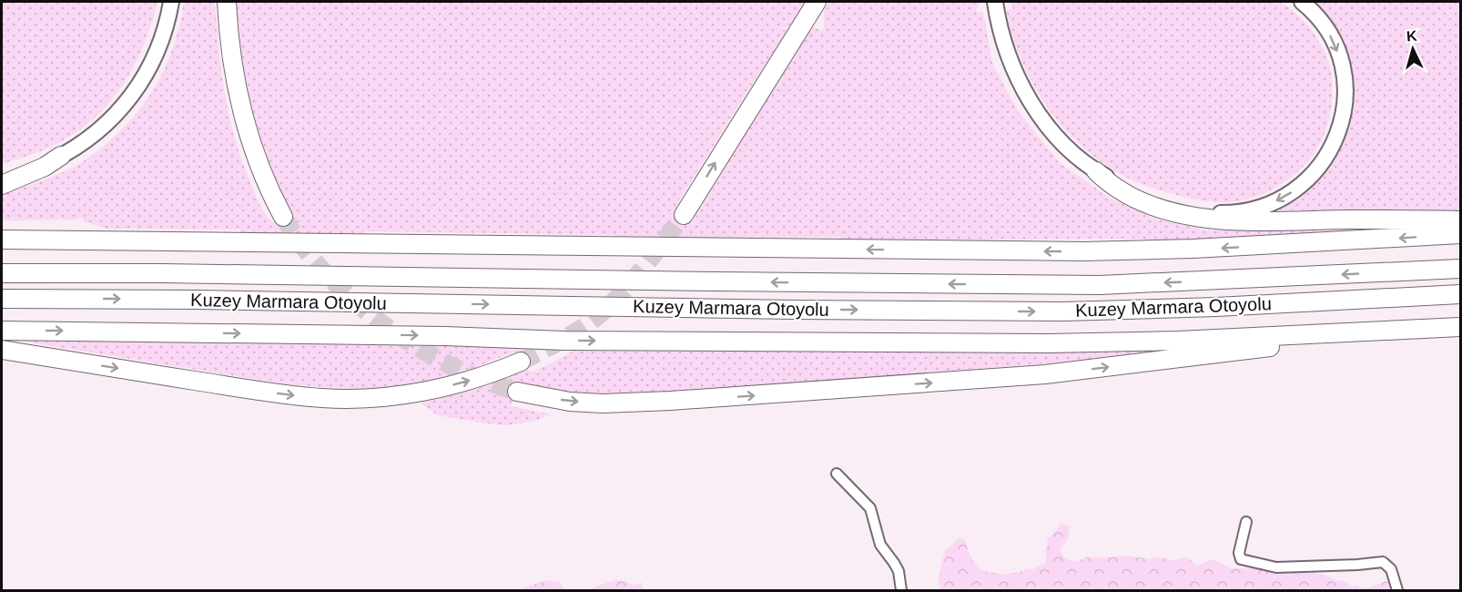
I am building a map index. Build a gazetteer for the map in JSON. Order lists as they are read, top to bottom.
{
  "streets": {
    "highway": ["Kuzey Marmara Otoyolu"]
  },
  "north": "top"
}
